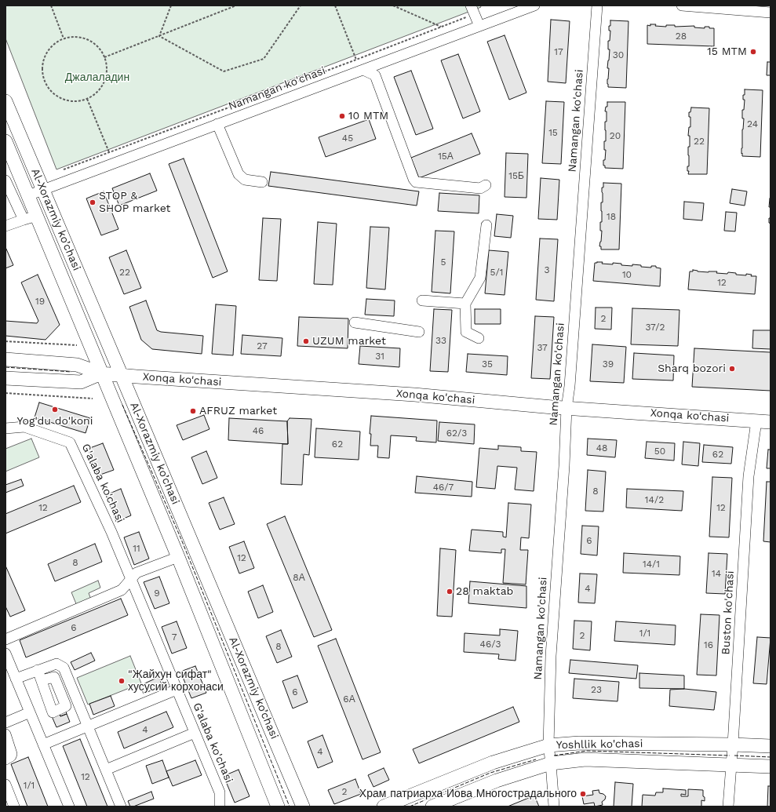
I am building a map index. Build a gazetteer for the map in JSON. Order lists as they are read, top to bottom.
{
  "streets": {
    "main road": ["Al-Xorazmiy ko’chasi", "Xonqa ko'chasi", "Yoshllik ko'chasi"],
    "street": ["Namangan ko'chasi", "G'alaba ko'chasi", "Buston ko'chasi"]
  },
  "crossings": [
    ["Namangan ko'chasi", "Al-Xorazmiy ko’chasi"],
    ["Namangan ko'chasi", "Xonqa ko'chasi"],
    ["Namangan ko'chasi", "Yoshllik ko'chasi"],
    ["Al-Xorazmiy ko’chasi", "Xonqa ko'chasi"],
    ["Xonqa ko'chasi", "Buston ko'chasi"],
    ["Buston ko'chasi", "Yoshllik ko'chasi"]
  ],
  "parks": ["Джалаладин"],
  "places": [
    "15 MTM",
    "10 MTM",
    "STOP & SHOP market",
    "UZUM market",
    "Sharq bozori",
    "Yog'du do'koni",
    "AFRUZ market",
    "28 maktab",
    "\"Жайхун сифат\" хусусий корхонаси",
    "Храм патриарха Иова Многострадального"
  ],
  "house_numbers": [
    "28",
    "17",
    "30",
    "24",
    "15",
    "20",
    "45",
    "22",
    "15А",
    "15Б",
    "18",
    "5",
    "3",
    "22",
    "5/1",
    "10",
    "12",
    "19",
    "2",
    "37/2",
    "33",
    "27",
    "37",
    "31",
    "35",
    "39",
    "46",
    "62/3",
    "62",
    "48",
    "50",
    "62",
    "46/7",
    "8",
    "14/2",
    "12",
    "12",
    "6",
    "11",
    "12",
    "8",
    "14/1",
    "14",
    "8А",
    "4",
    "9",
    "6",
    "1/1",
    "2",
    "7",
    "46/3",
    "16",
    "8",
    "23",
    "6",
    "6А",
    "4",
    "4",
    "12",
    "1/1",
    "2"
  ]
}
